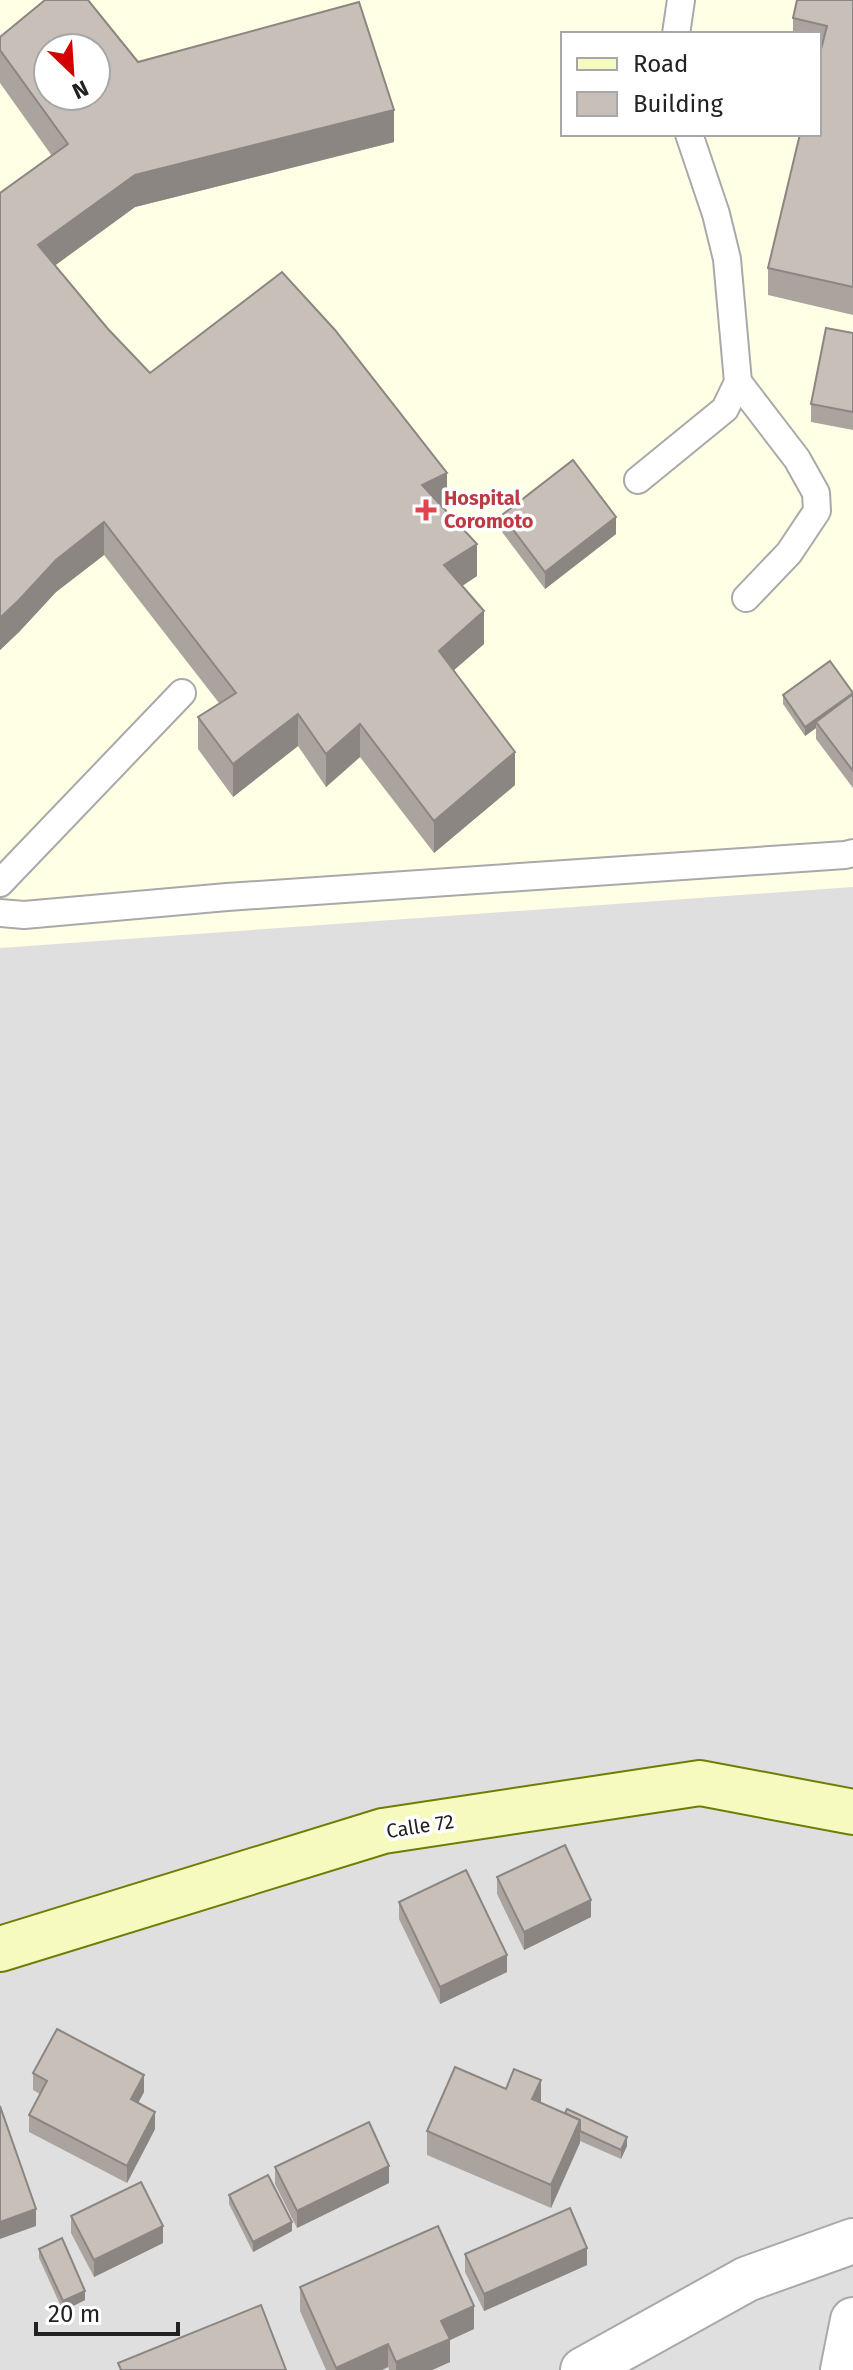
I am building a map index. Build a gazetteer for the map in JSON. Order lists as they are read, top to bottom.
{
  "streets": {
    "street": ["Calle 72"]
  },
  "places": {
    "health": ["Hospital Coromoto"]
  },
  "legend": ["Road", "Building"],
  "scale_bar": "20 m",
  "north": "bottom right"
}
